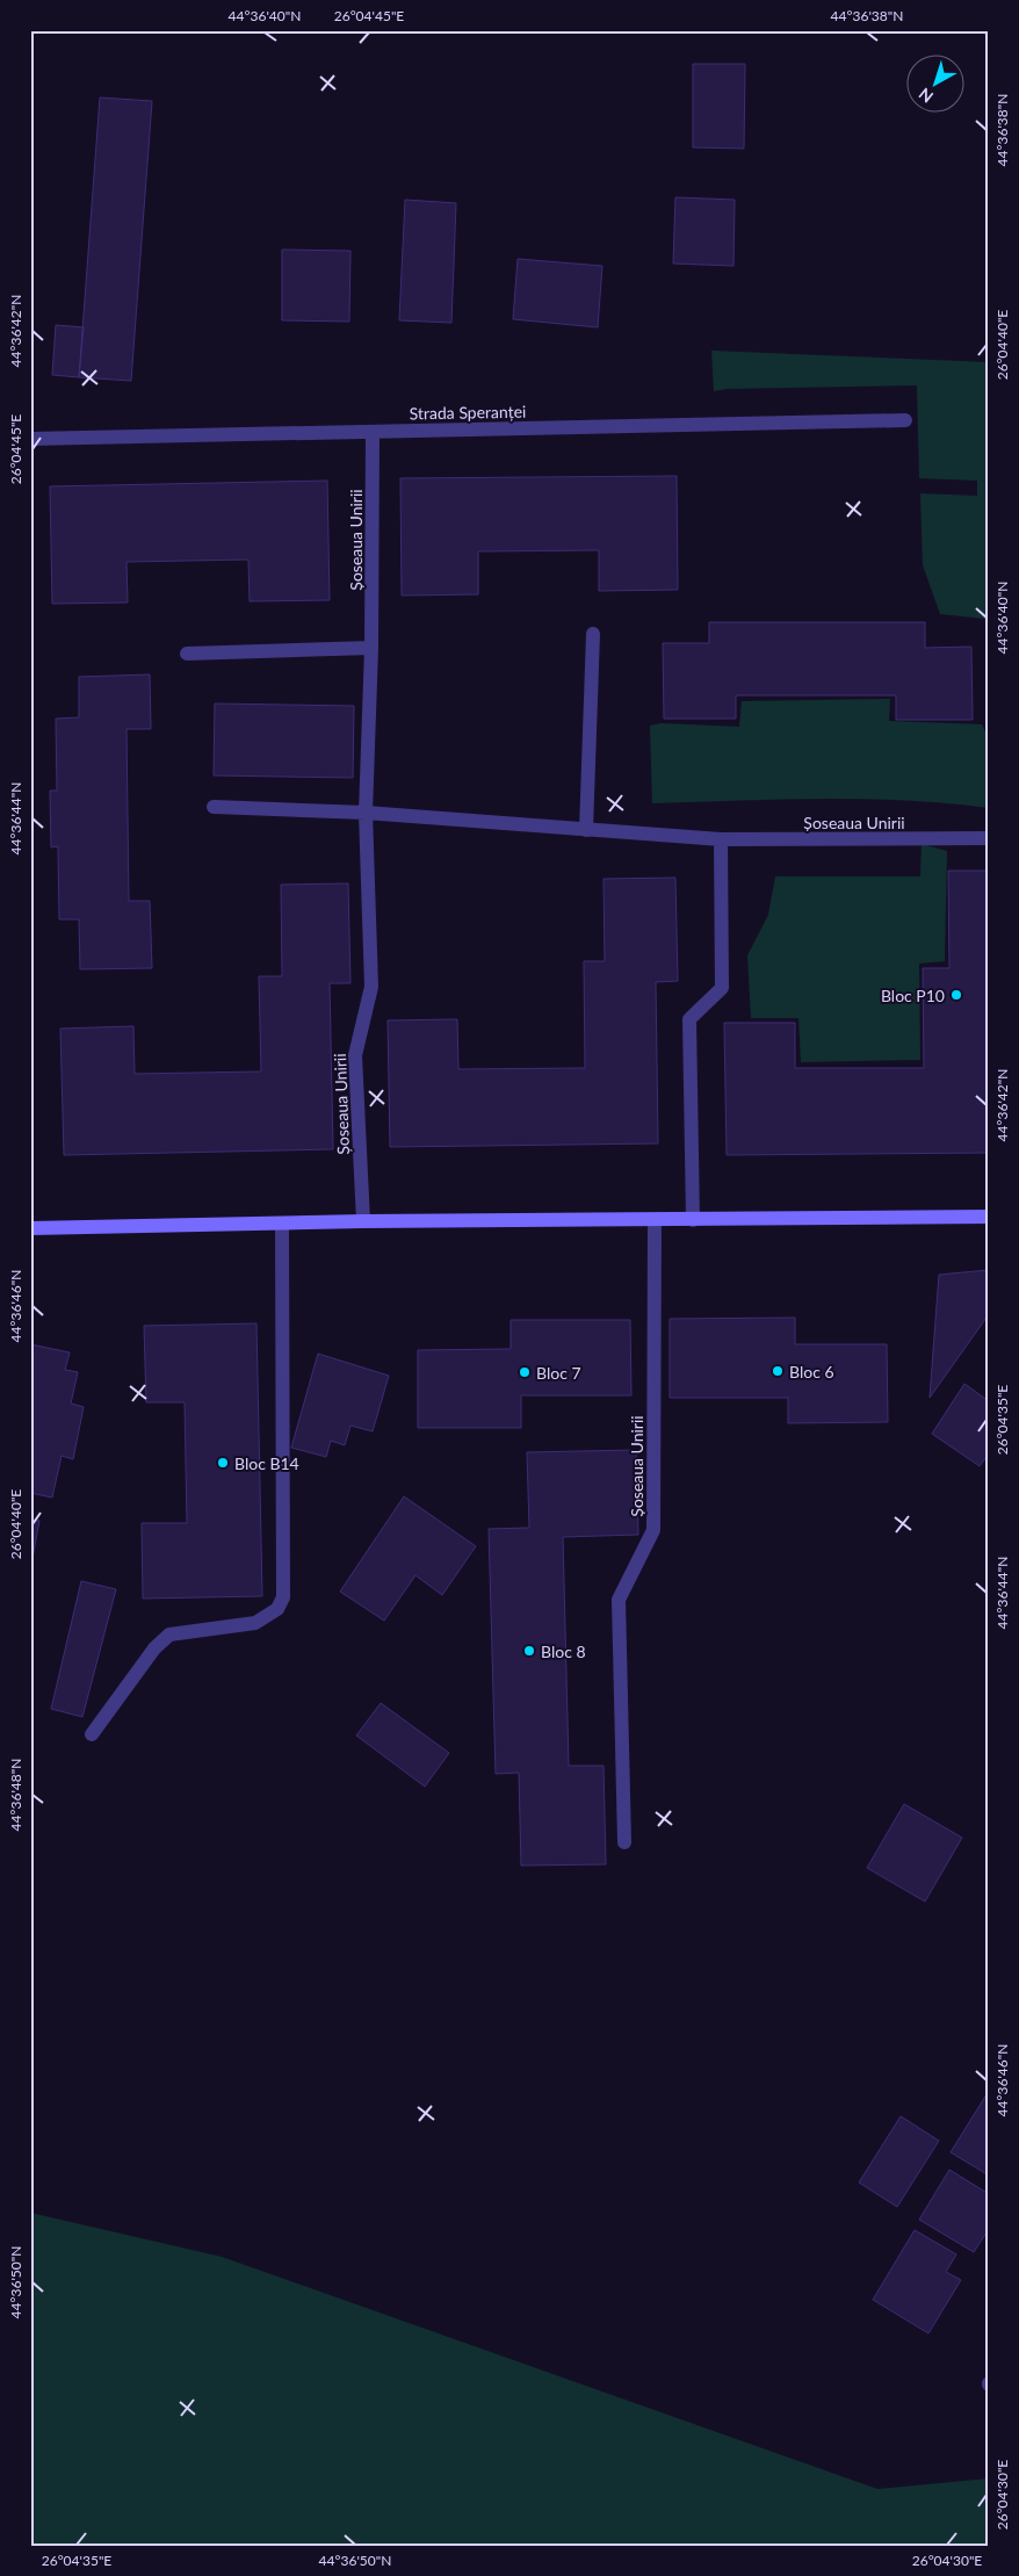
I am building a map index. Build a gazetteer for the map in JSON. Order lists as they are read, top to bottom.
{
  "streets": {
    "street": ["Strada Speranței", "Șoseaua Unirii"]
  },
  "crossings": [
    ["Strada Speranței", "Șoseaua Unirii"]
  ],
  "places": [
    "Bloc P10",
    "Bloc 6",
    "Bloc 7",
    "Bloc B14",
    "Bloc 8"
  ],
  "north": "bottom left",
  "coordinates": [
    "44°36'40\"N",
    "26°04'45\"E",
    "44°36'38\"N",
    "44°36'42\"N",
    "26°04'40\"E",
    "44°36'44\"N",
    "44°36'46\"N",
    "26°04'35\"E",
    "44°36'48\"N",
    "44°36'50\"N",
    "26°04'30\"E"
  ]
}
